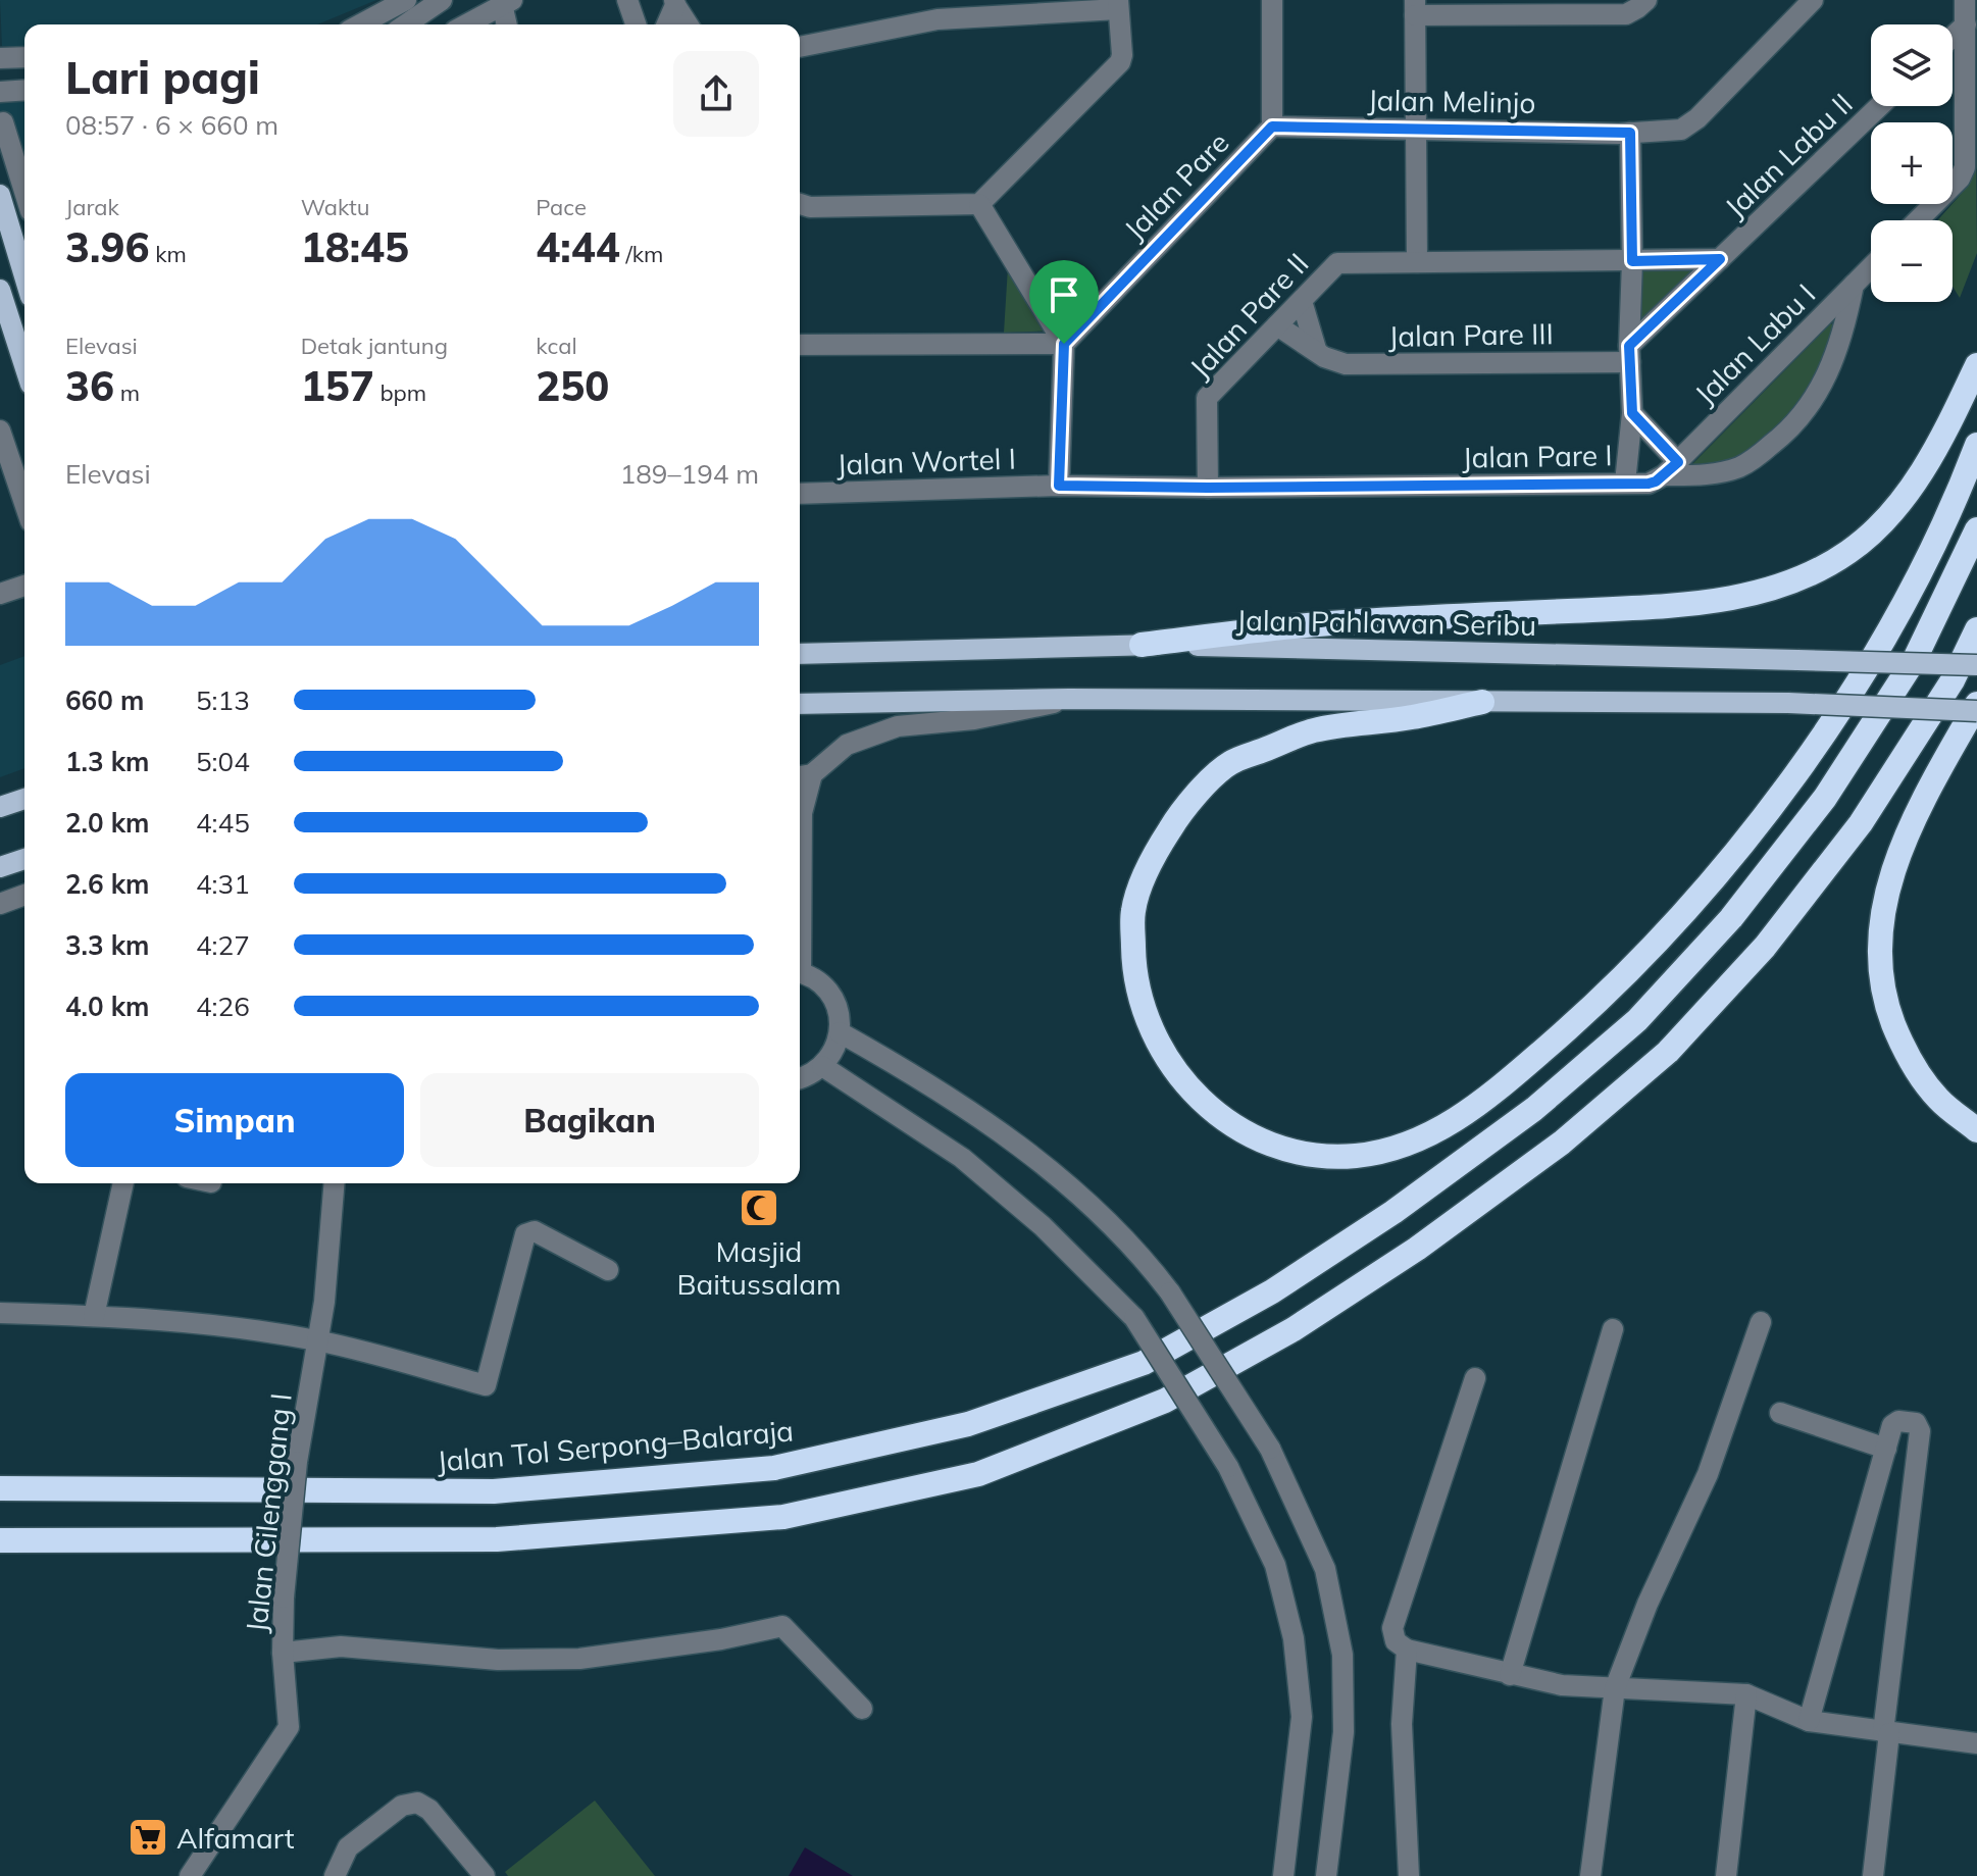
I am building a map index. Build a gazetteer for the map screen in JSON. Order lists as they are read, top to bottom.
{
  "streets": {
    "highway": ["Jalan Tol Serpong–Balaraja"],
    "main road": ["Jalan Pahlawan Seribu"],
    "street": [
      "Jalan Melinjo",
      "Jalan Labu II",
      "Jalan Pare",
      "Jalan Pare II",
      "Jalan Pare III",
      "Jalan Labu I",
      "Jalan Pare I",
      "Jalan Wortel I",
      "Jalan Cilenggang I"
    ]
  },
  "crossings": [
    ["Jalan Melinjo", "Jalan Pare"],
    ["Jalan Labu II", "Jalan Pare II"],
    ["Jalan Labu II", "Jalan Pare III"],
    ["Jalan Pare II", "Jalan Pare III"],
    ["Jalan Pare II", "Jalan Pare I"],
    ["Jalan Pare II", "Jalan Wortel I"],
    ["Jalan Labu I", "Jalan Pare I"],
    ["Jalan Pare I", "Jalan Wortel I"]
  ],
  "places": {
    "mosque": ["Masjid Baitussalam"],
    "supermarket": ["Alfamart"]
  },
  "page": {
    "map_buttons": ["+", "−"],
    "heading": ["Lari pagi", "08:57 · 6 × 660 m"],
    "stats": [
      ["Jarak", "3.96 km"],
      ["Waktu", "18:45"],
      ["Pace", "4:44 /km"],
      ["Elevasi", "36 m"],
      ["Detak jantung", "157 bpm"],
      ["kcal", "250"]
    ],
    "chart": ["Elevasi", "189–194 m"],
    "list": [
      {
        "name": "660 m",
        "note": "5:13"
      },
      {
        "name": "1.3 km",
        "note": "5:04"
      },
      {
        "name": "2.0 km",
        "note": "4:45"
      },
      {
        "name": "2.6 km",
        "note": "4:31"
      },
      {
        "name": "3.3 km",
        "note": "4:27"
      },
      {
        "name": "4.0 km",
        "note": "4:26"
      }
    ],
    "buttons": ["Simpan", "Bagikan"]
  }
}
